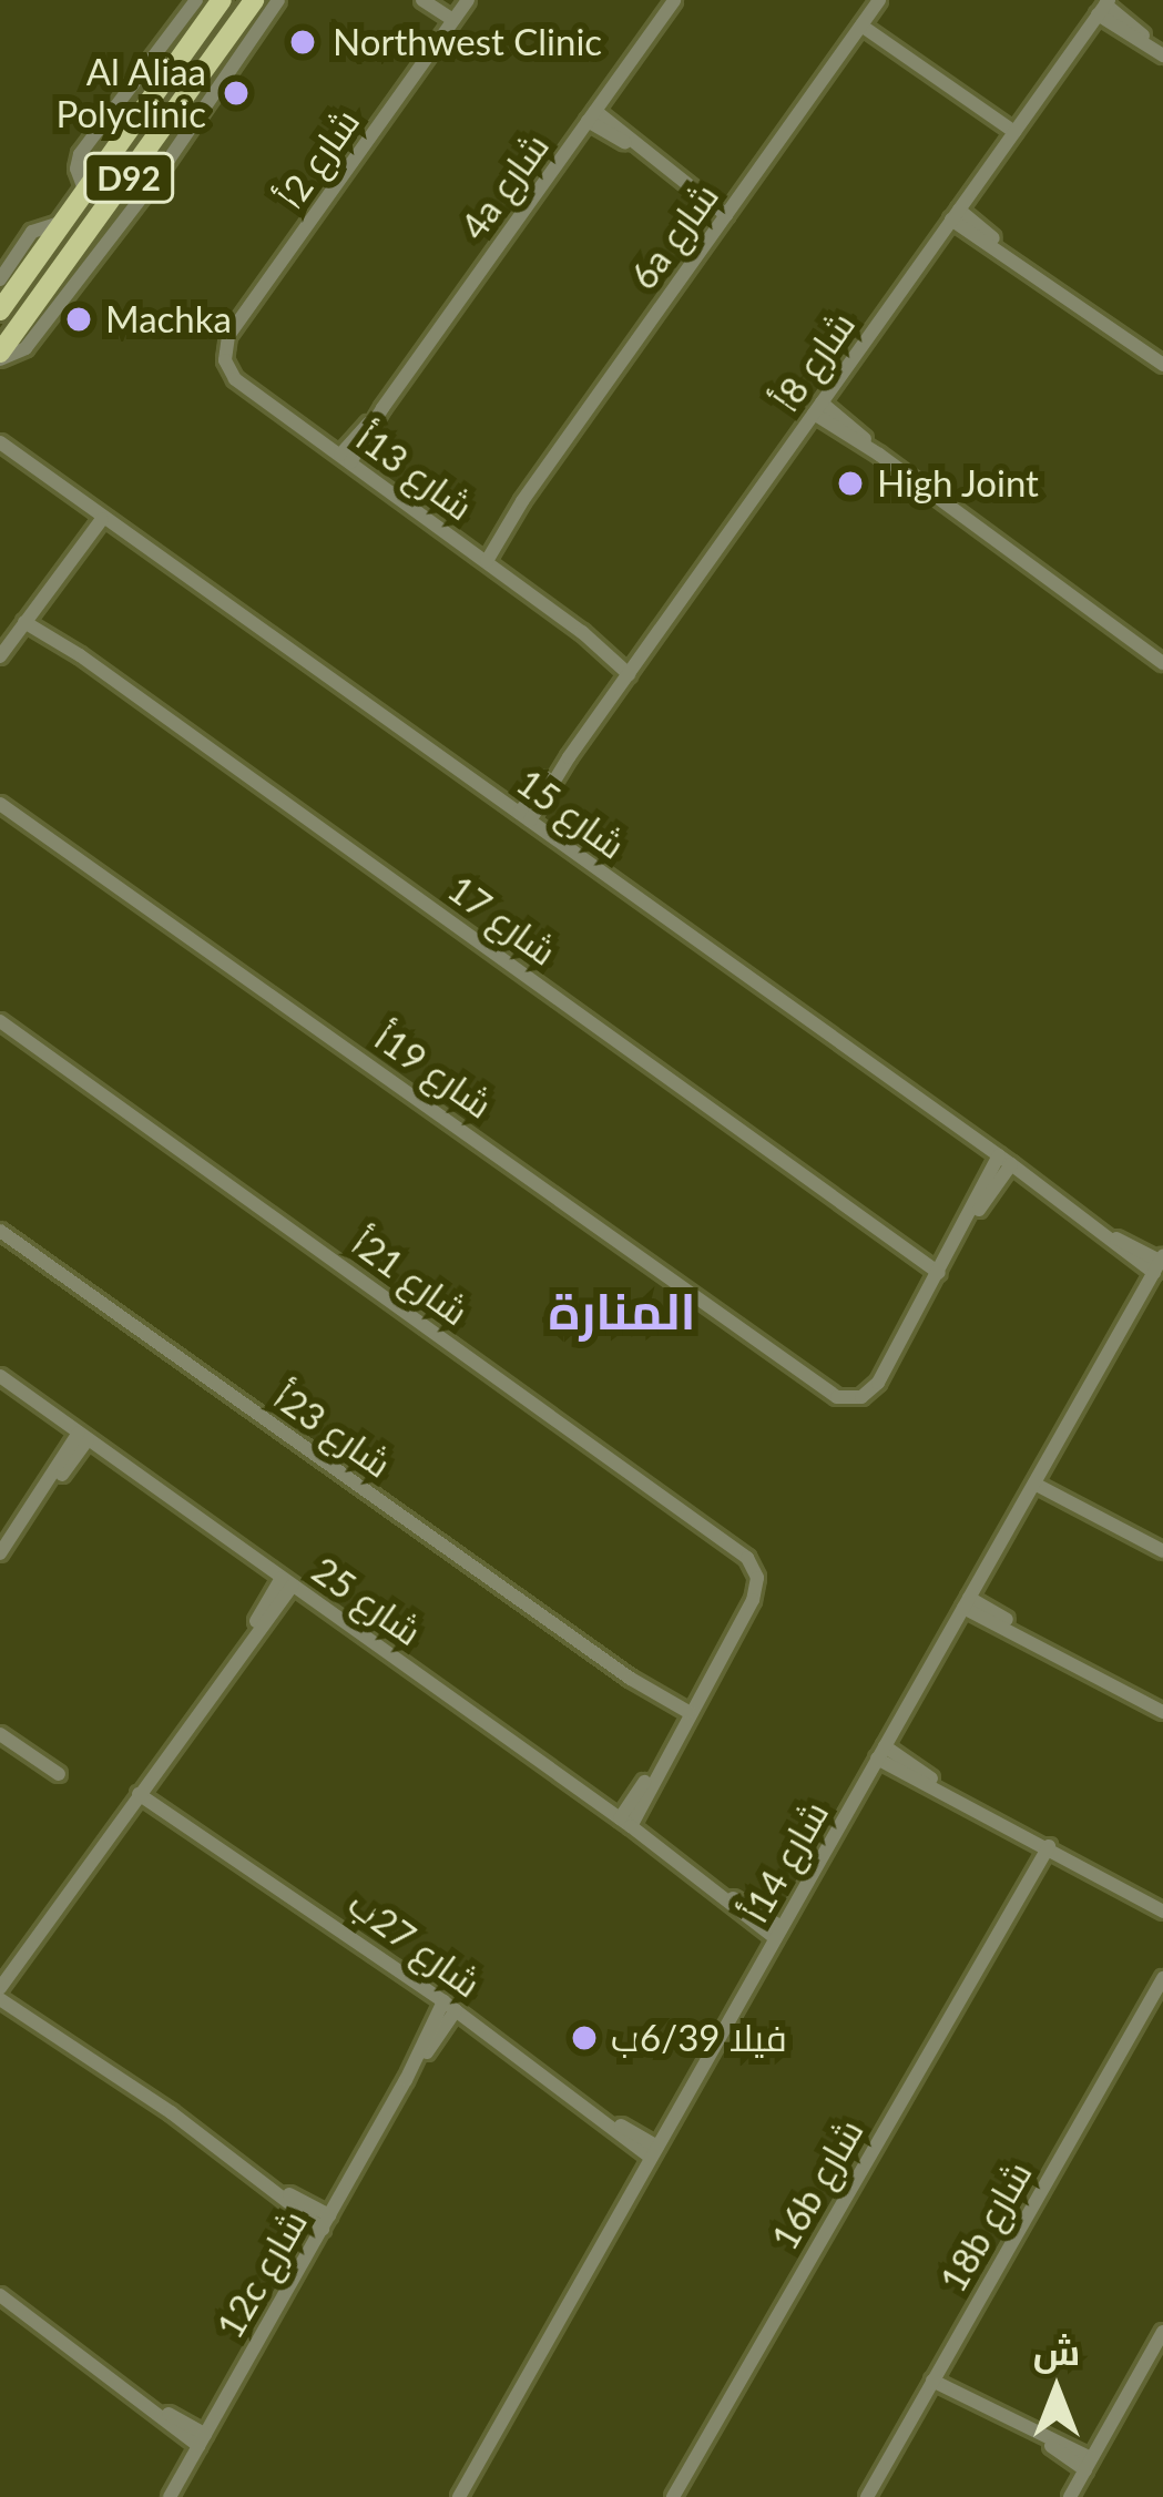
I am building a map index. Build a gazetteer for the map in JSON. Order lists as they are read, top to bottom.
{
  "streets": {
    "main road": ["D92"],
    "street": [
      "شارع 2أ",
      "4a شارع",
      "6a شارع",
      "شارع 8أ",
      "شارع 13أ",
      "شارع 15",
      "شارع 17",
      "شارع 19أ",
      "شارع 21أ",
      "شارع 23أ",
      "شارع 25",
      "شارع 14أ",
      "شارع 27ب",
      "16b شارع",
      "18b شارع",
      "12c شارع"
    ]
  },
  "crossings": [
    ["شارع 2أ", "شارع 13أ"],
    ["4a شارع", "شارع 13أ"],
    ["6a شارع", "شارع 13أ"],
    ["شارع 8أ", "شارع 13أ"],
    ["شارع 8أ", "شارع 15"],
    ["شارع 15", "شارع 14أ"],
    ["شارع 17", "شارع 19أ"],
    ["شارع 21أ", "شارع 23أ"],
    ["شارع 25", "شارع 14أ"],
    ["شارع 14أ", "شارع 27ب"],
    ["شارع 27ب", "12c شارع"]
  ],
  "districts": ["المنارة"],
  "places": [
    "Northwest Clinic",
    "Al Aliaa Polyclinic",
    "Machka",
    "High Joint",
    "فيلا 6/39ب"
  ],
  "north": "top"
}
